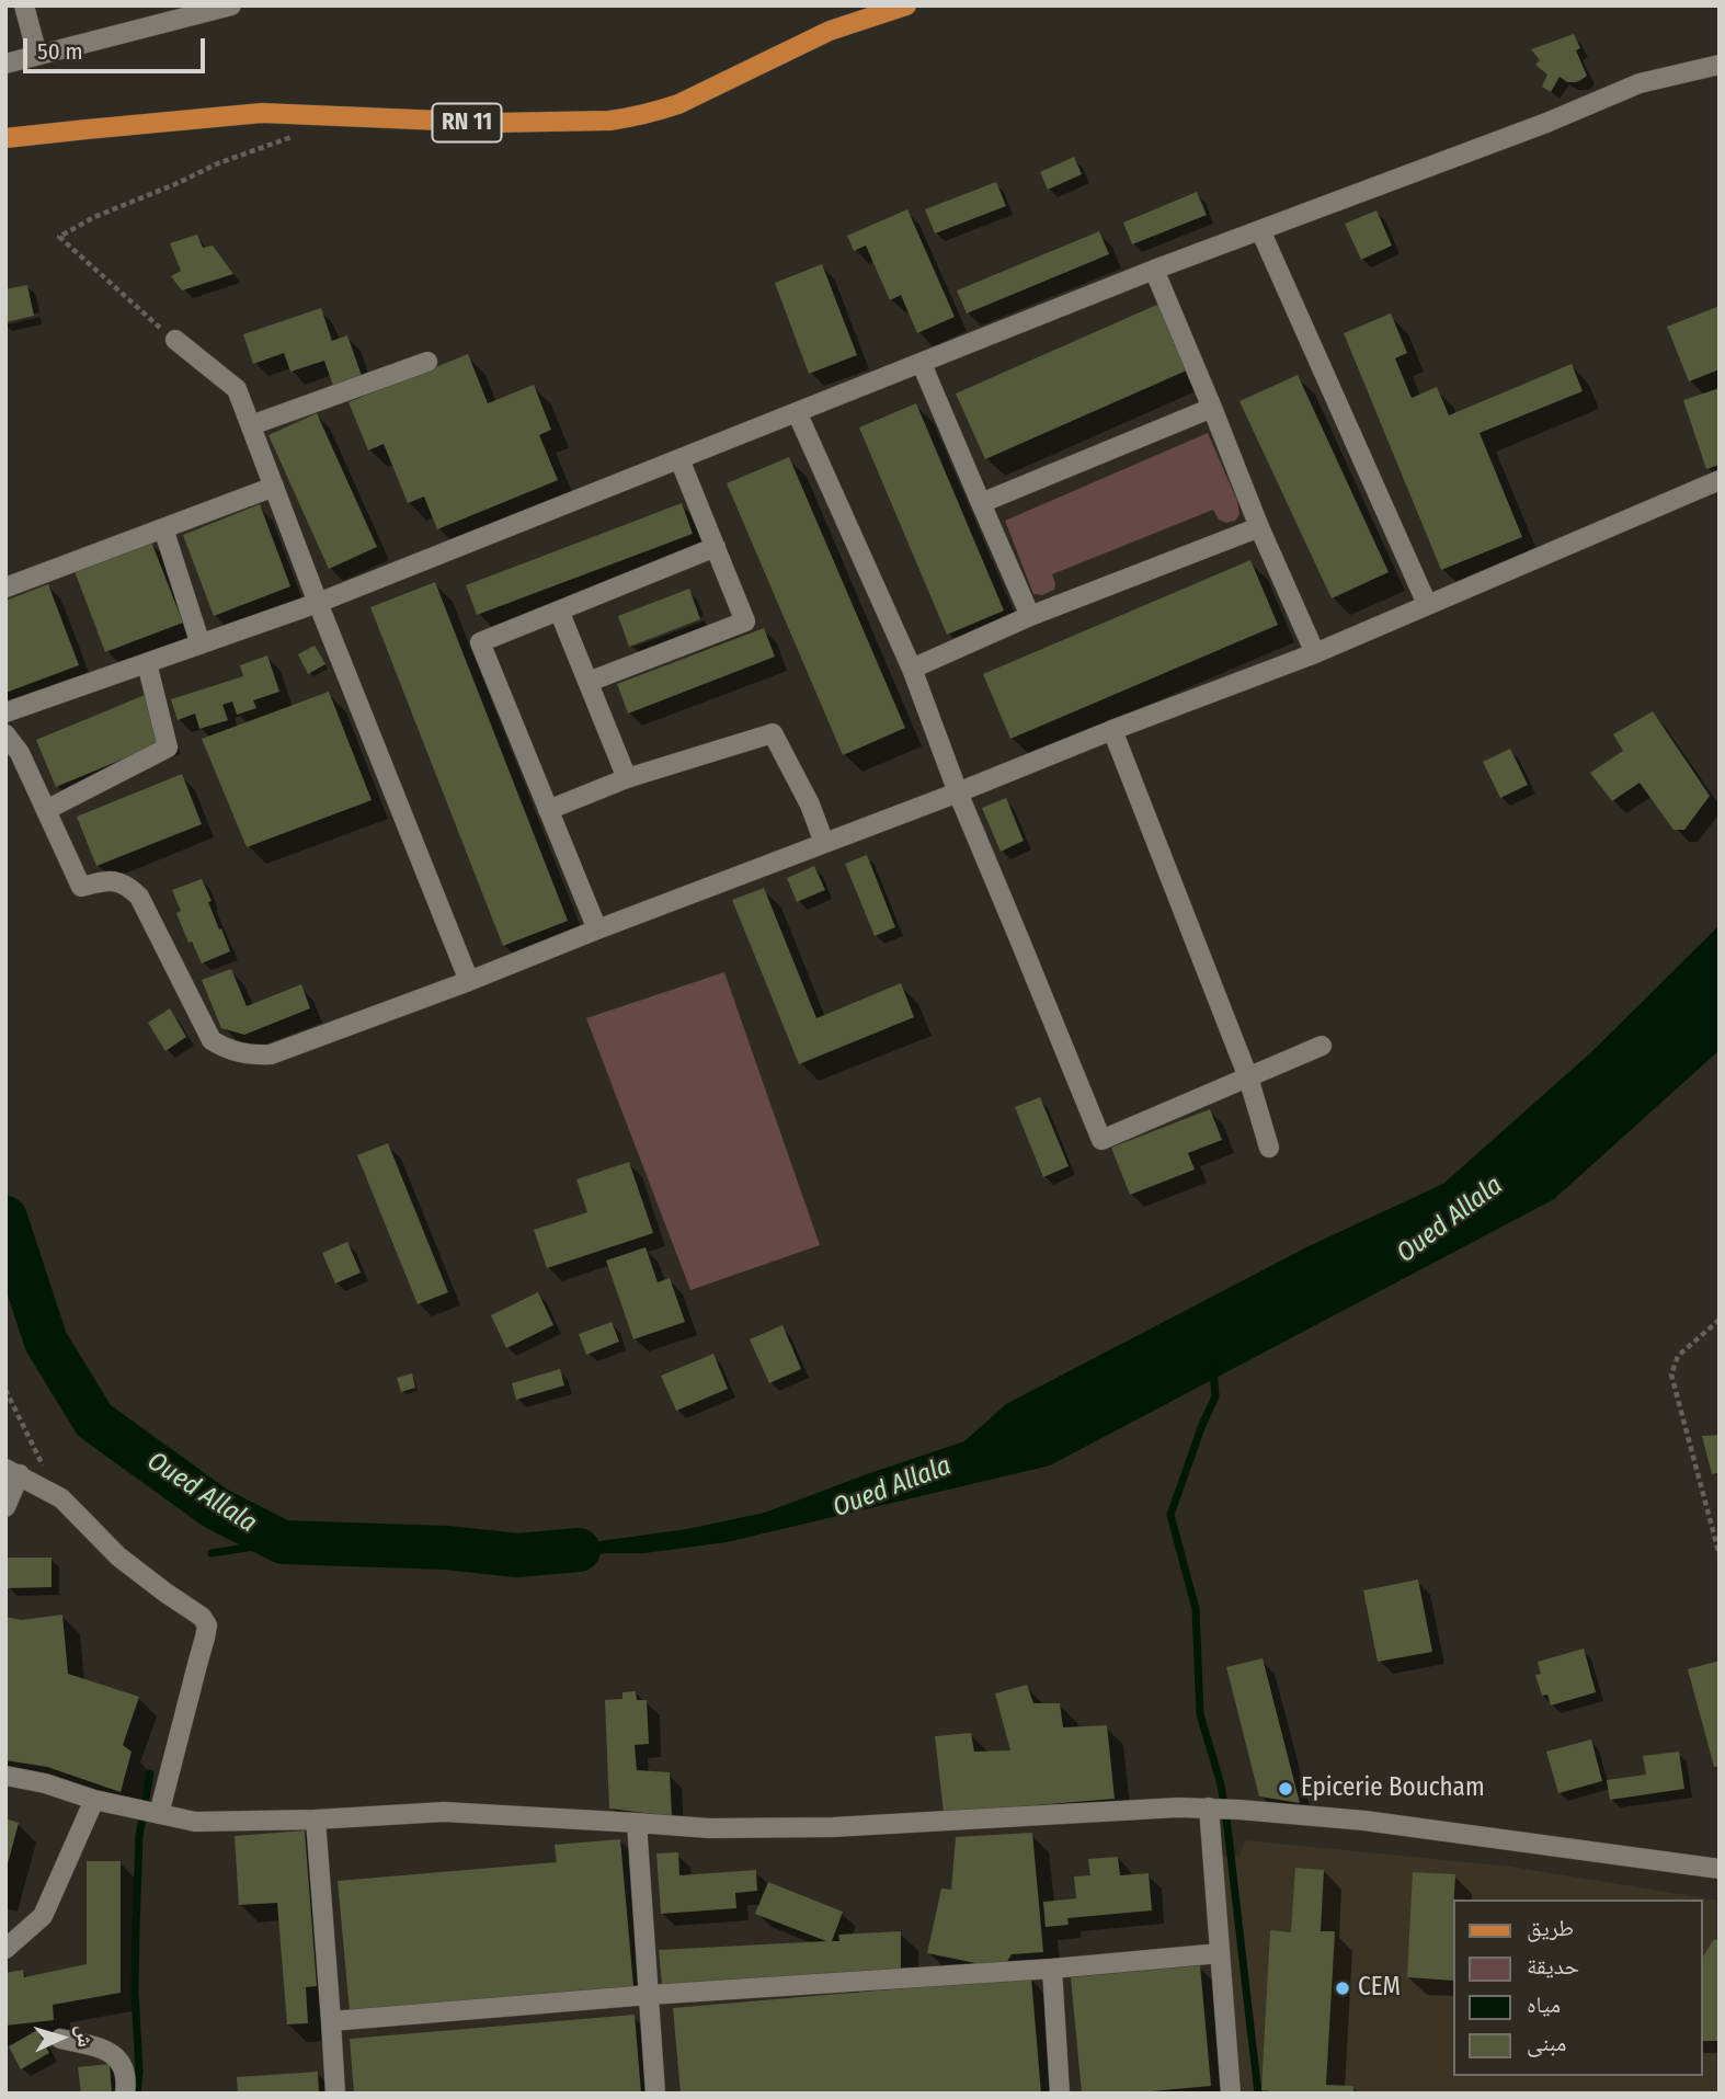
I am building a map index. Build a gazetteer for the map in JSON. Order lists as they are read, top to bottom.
{
  "streets": {
    "main road": ["RN 11"]
  },
  "water": ["Oued Allala"],
  "places": ["Epicerie Boucham", "CEM"],
  "legend": [
    "طريق",
    "حديقة",
    "مياه",
    "مبنى"
  ],
  "scale_bar": "50 m",
  "north": "right"
}
